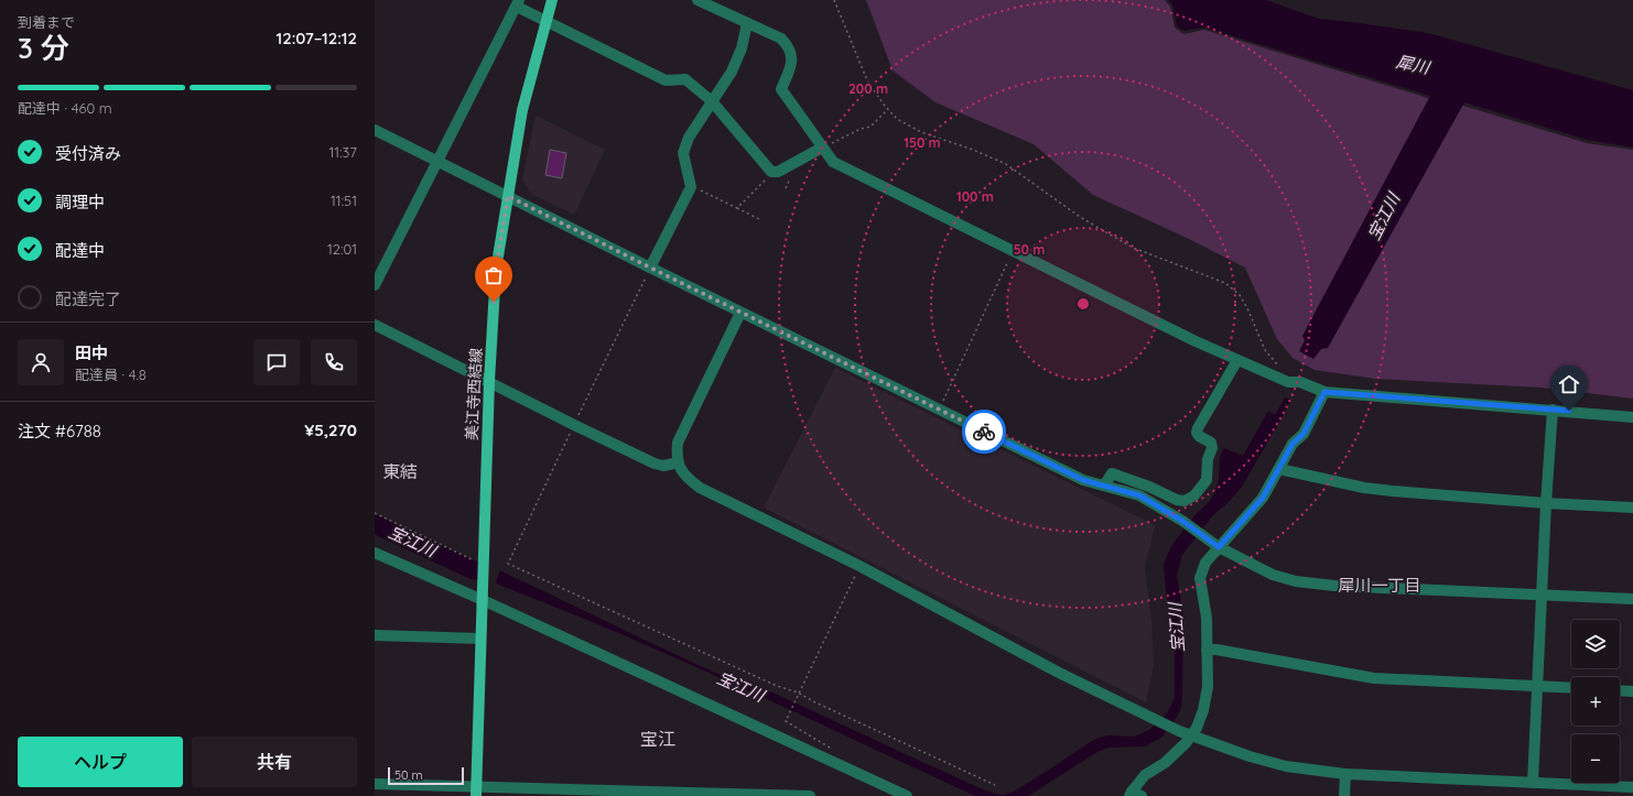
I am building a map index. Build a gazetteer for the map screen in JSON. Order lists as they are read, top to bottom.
{
  "streets": {
    "main road": ["美江寺西結線"]
  },
  "districts": ["東結", "犀川一丁目", "宝江"],
  "water": ["犀川", "宝江川"],
  "scale_bar": "50 m",
  "page": {
    "heading": ["3 分", "到着まで", "12:07–12:12"],
    "panel": [
      "田中",
      "配達員 · 4.8",
      "注文 #6788",
      "¥5,270"
    ],
    "bar": "配達中 · 460 m",
    "list": [
      ["受付済み", "11:37"],
      ["調理中", "11:51"],
      ["配達中", "12:01"],
      "配達完了"
    ],
    "map_buttons": ["+", "−"],
    "buttons": ["ヘルプ", "共有"],
    "scale": "50 m"
  },
  "rings": [
    "200 m",
    "150 m",
    "100 m",
    "50 m"
  ]
}
